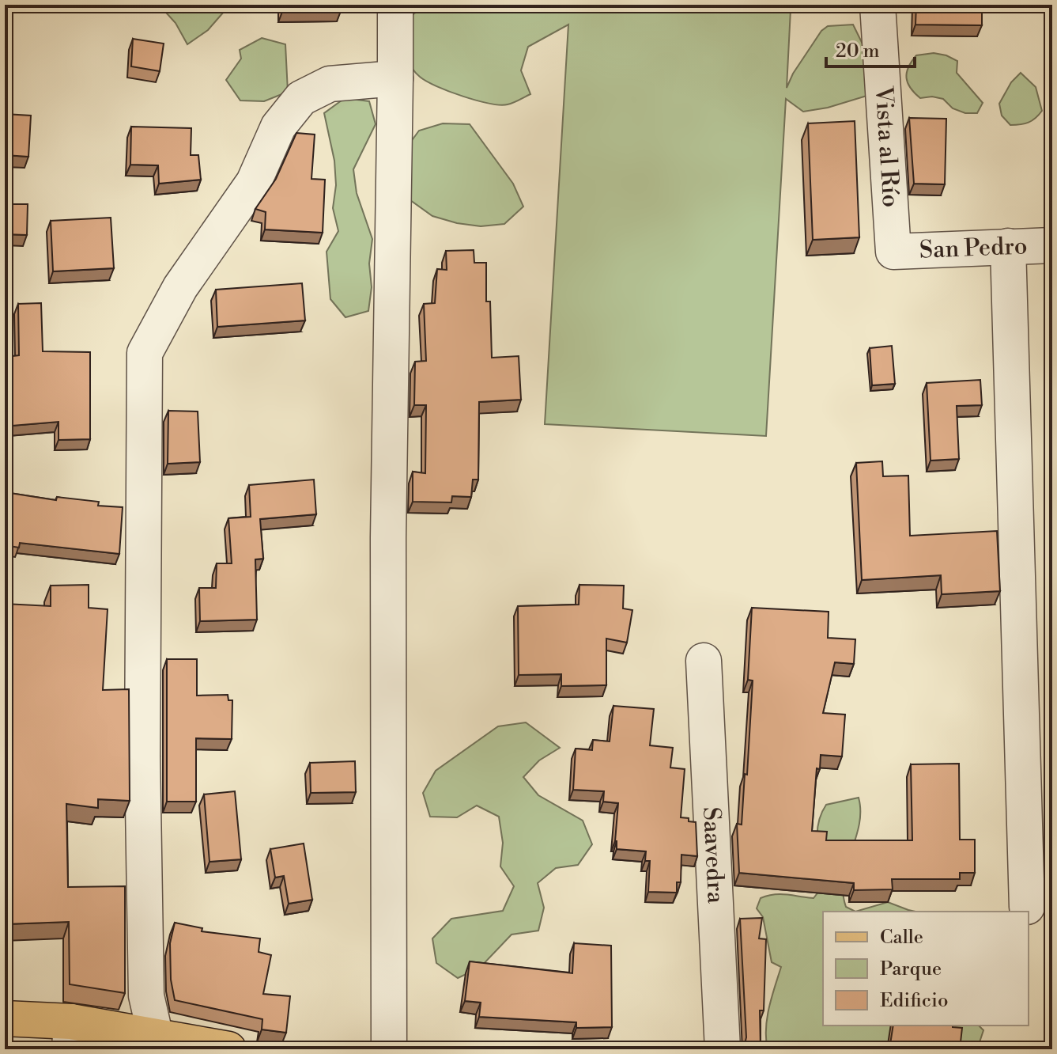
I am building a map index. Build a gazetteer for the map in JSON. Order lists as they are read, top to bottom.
{
  "streets": {
    "street": ["Vista al Río", "San Pedro", "Saavedra"]
  },
  "crossings": [
    ["Vista al Río", "San Pedro"]
  ],
  "legend": ["Calle", "Parque", "Edificio"],
  "scale_bar": "20 m"
}
